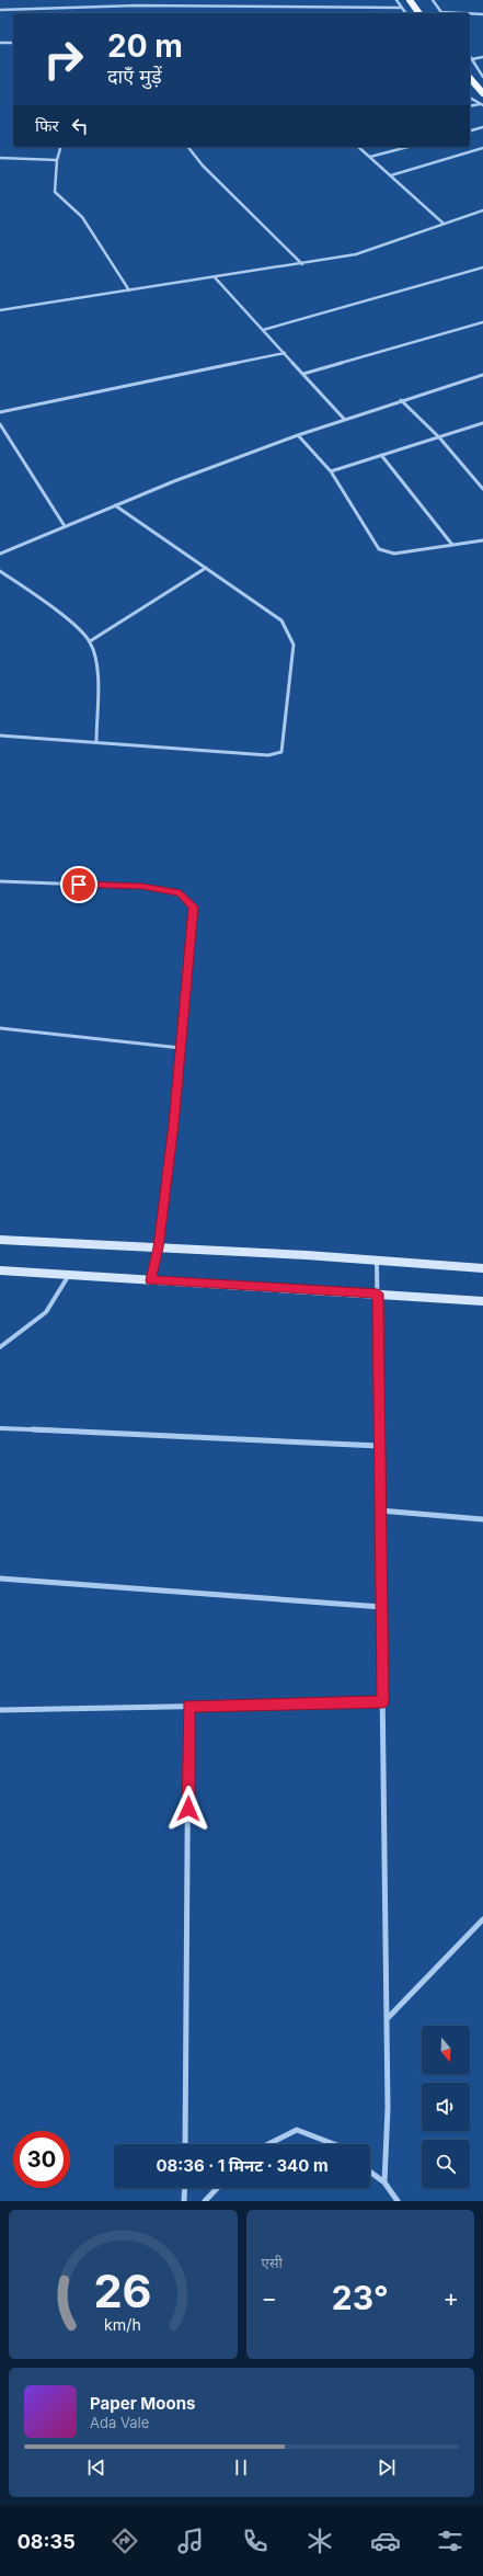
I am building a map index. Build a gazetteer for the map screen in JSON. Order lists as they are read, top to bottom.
{
  "north": "bottom",
  "page": {
    "turn": ["20 m", "दाएँ मुड़ें"],
    "then": "फिर",
    "limit": "30",
    "trip": "08:36 · 1 मिनट · 340 m",
    "tile": "एसी",
    "heat": ["−", "23°", "+"],
    "song": ["Paper Moons", "Ada Vale"],
    "tabs": "08:35",
    "gauge": ["26", "km/h"]
  }
}
